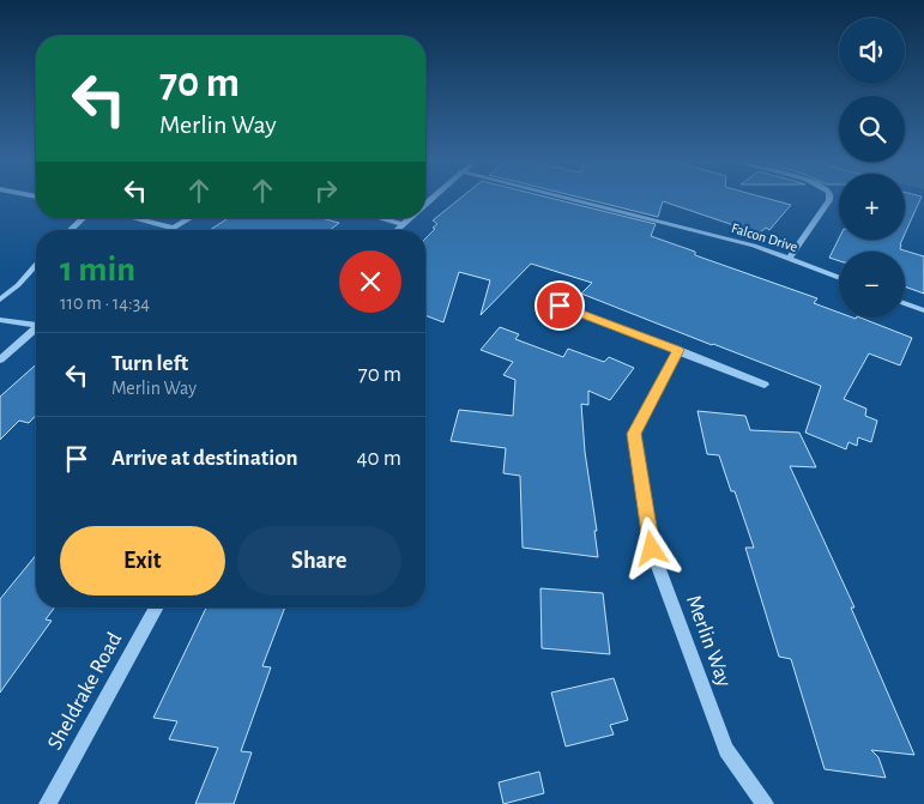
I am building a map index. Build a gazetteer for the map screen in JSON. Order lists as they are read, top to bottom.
{
  "streets": {
    "street": ["Falcon Drive", "Merlin Way", "Sheldrake Road"]
  },
  "page": {
    "map_buttons": ["+", "−"],
    "turn": ["70 m", "Merlin Way"],
    "heading": ["1 min", "110 m · 14:34"],
    "list": [
      {
        "name": "Turn left",
        "note": "Merlin Way",
        "value": "70 m"
      },
      {
        "name": "Arrive at destination",
        "value": "40 m"
      }
    ],
    "buttons": ["Exit", "Share"]
  }
}
